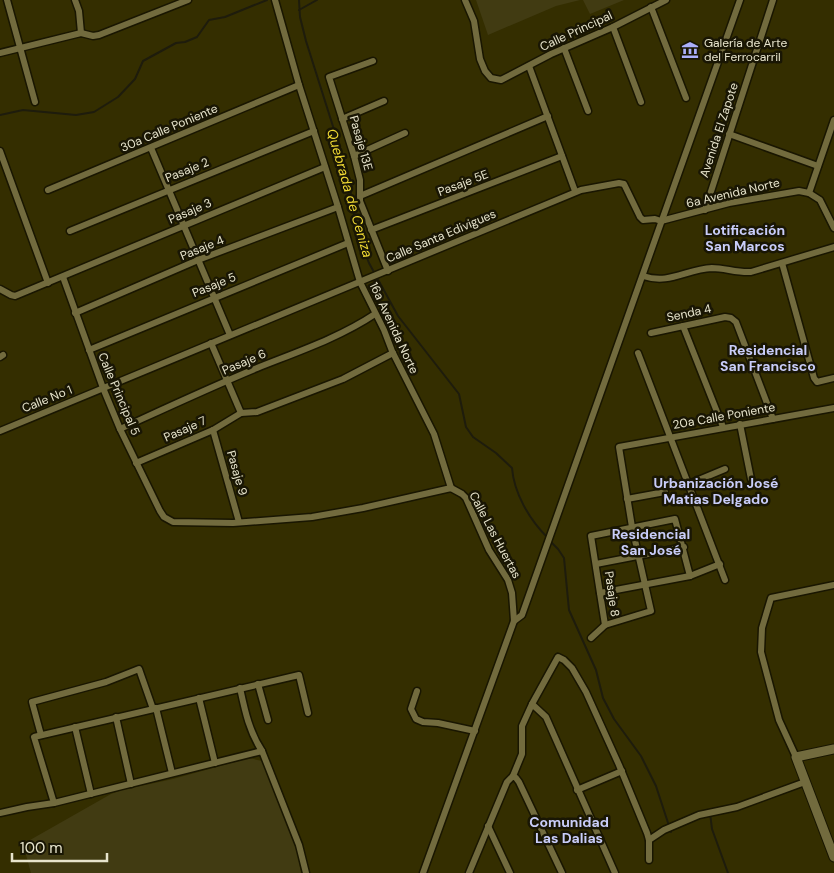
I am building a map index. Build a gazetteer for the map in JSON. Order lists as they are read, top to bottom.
{
  "streets": {
    "street": [
      "Calle Principal",
      "30a Calle Poniente",
      "Avenida El Zapote",
      "Pasaje 13E",
      "Pasaje 2",
      "Pasaje 5E",
      "6a Avenida Norte",
      "Pasaje 3",
      "Calle Santa Edivigues",
      "Pasaje 4",
      "Pasaje 5",
      "Senda 4",
      "16a Avenida Norte",
      "Pasaje 6",
      "Calle Principal 5",
      "Calle No 1",
      "20a Calle Poniente",
      "Pasaje 7",
      "Pasaje 9",
      "Calle Las Huertas",
      "Pasaje 8"
    ]
  },
  "crossings": [
    ["30a Calle Poniente", "16a Avenida Norte"],
    ["Avenida El Zapote", "6a Avenida Norte"],
    ["Pasaje 13E", "Pasaje 5E"],
    ["Pasaje 13E", "Calle Santa Edivigues"],
    ["Pasaje 2", "16a Avenida Norte"],
    ["6a Avenida Norte", "Calle Santa Edivigues"],
    ["Pasaje 3", "16a Avenida Norte"],
    ["Pasaje 3", "Calle Principal 5"],
    ["Calle Santa Edivigues", "16a Avenida Norte"],
    ["Calle Santa Edivigues", "Calle Principal 5"],
    ["Calle Santa Edivigues", "Calle No 1"],
    ["Pasaje 4", "16a Avenida Norte"],
    ["Pasaje 4", "Calle Principal 5"],
    ["Pasaje 5", "16a Avenida Norte"],
    ["Pasaje 5", "Calle Principal 5"],
    ["Senda 4", "20a Calle Poniente"],
    ["16a Avenida Norte", "Pasaje 6"],
    ["16a Avenida Norte", "Calle Las Huertas"],
    ["Pasaje 6", "Calle Principal 5"],
    ["Calle Principal 5", "Calle No 1"],
    ["Calle Principal 5", "Pasaje 7"],
    ["Calle Principal 5", "Calle Las Huertas"],
    ["Pasaje 7", "Pasaje 9"],
    ["Pasaje 9", "Calle Las Huertas"]
  ],
  "districts": [
    "Lotificación San Marcos",
    "Residencial San Francisco",
    "Urbanización José Matias Delgado",
    "Residencial San José",
    "Comunidad Las Dalias"
  ],
  "water": ["Quebrada de Ceniza"],
  "places": {
    "museum": ["Galería de Arte del Ferrocarril"]
  },
  "scale_bar": "100 m"
}
